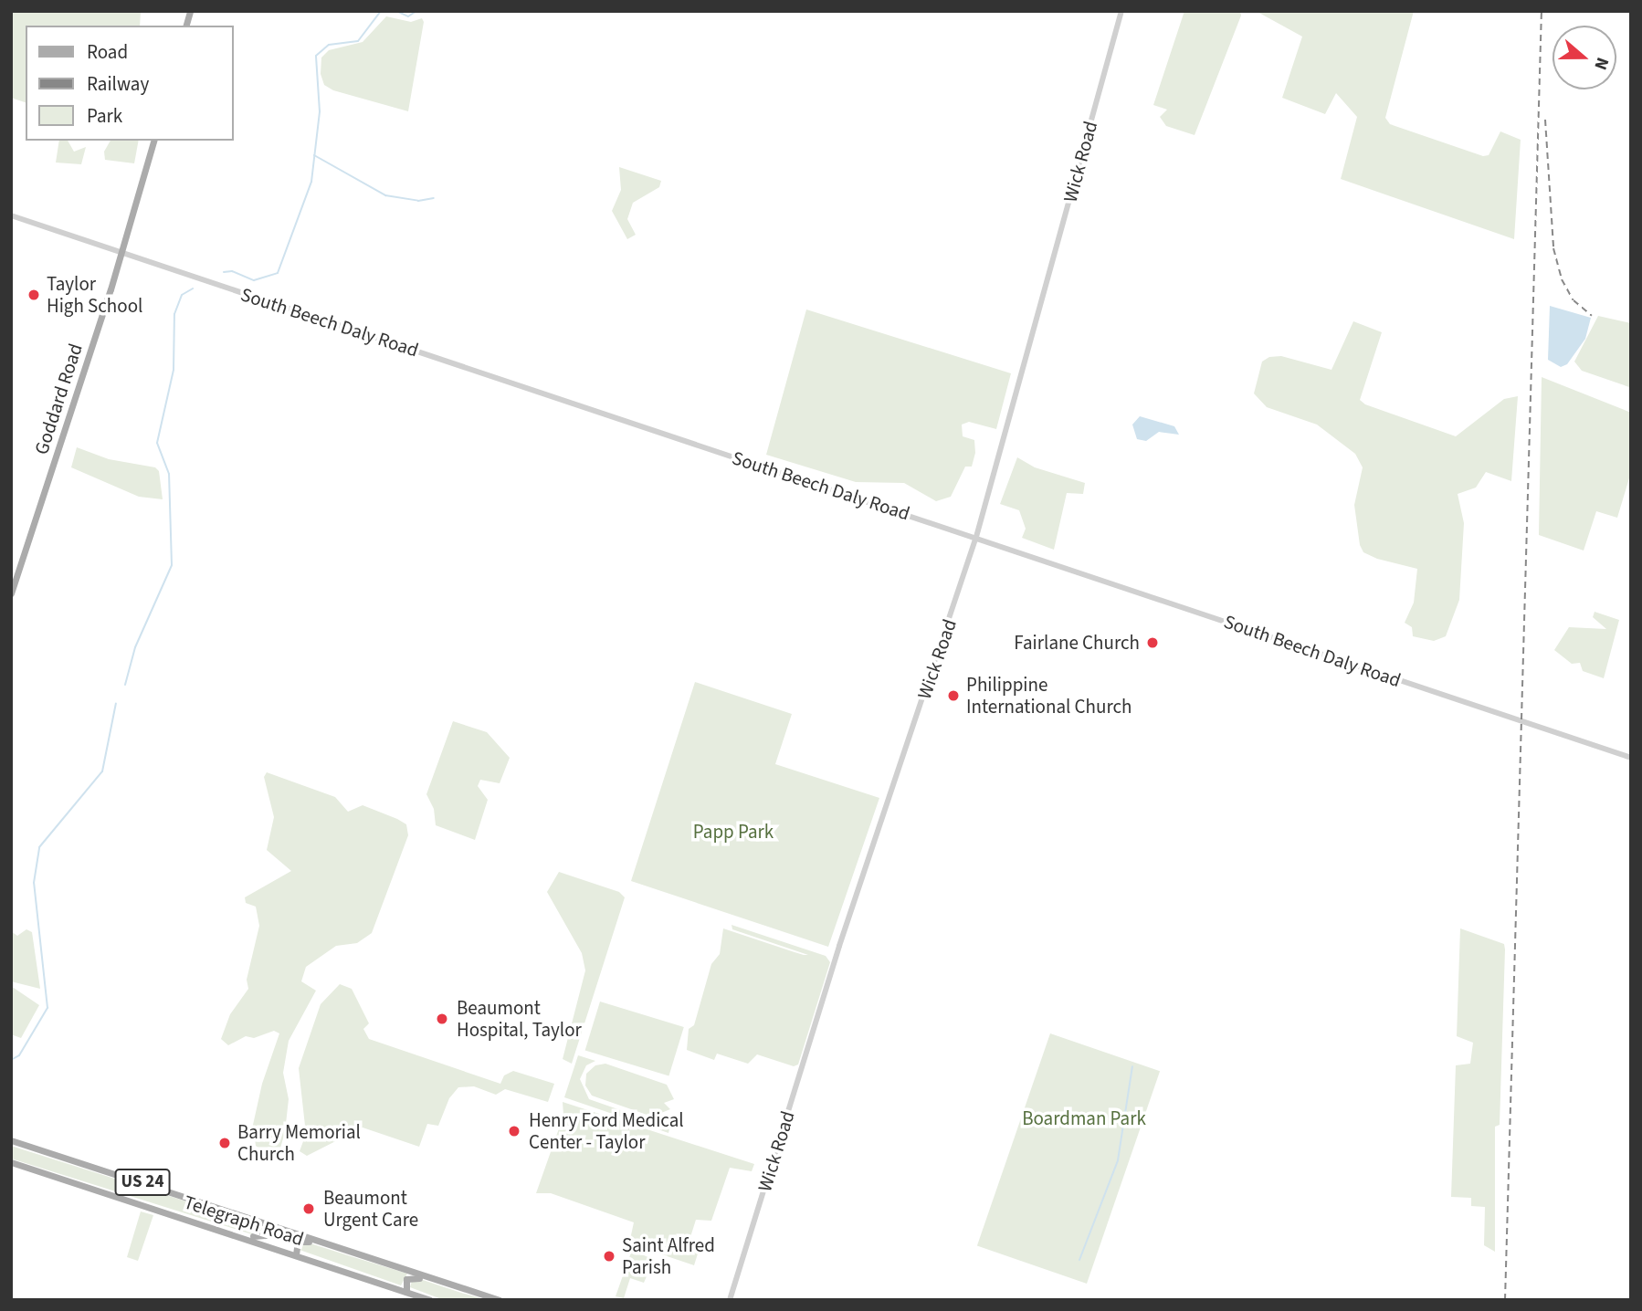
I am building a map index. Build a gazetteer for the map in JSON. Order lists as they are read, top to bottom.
{
  "streets": {
    "main road": ["Goddard Road", "US 24", "Telegraph Road"],
    "street": ["Wick Road", "South Beech Daly Road"]
  },
  "crossings": [
    ["Wick Road", "South Beech Daly Road"],
    ["South Beech Daly Road", "Goddard Road"]
  ],
  "parks": ["Papp Park", "Boardman Park"],
  "places": [
    "Taylor High School",
    "Fairlane Church",
    "Philippine International Church",
    "Beaumont Hospital, Taylor",
    "Henry Ford Medical Center - Taylor",
    "Barry Memorial Church",
    "Beaumont Urgent Care",
    "Saint Alfred Parish"
  ],
  "legend": ["Road", "Railway", "Park"],
  "north": "right"
}
